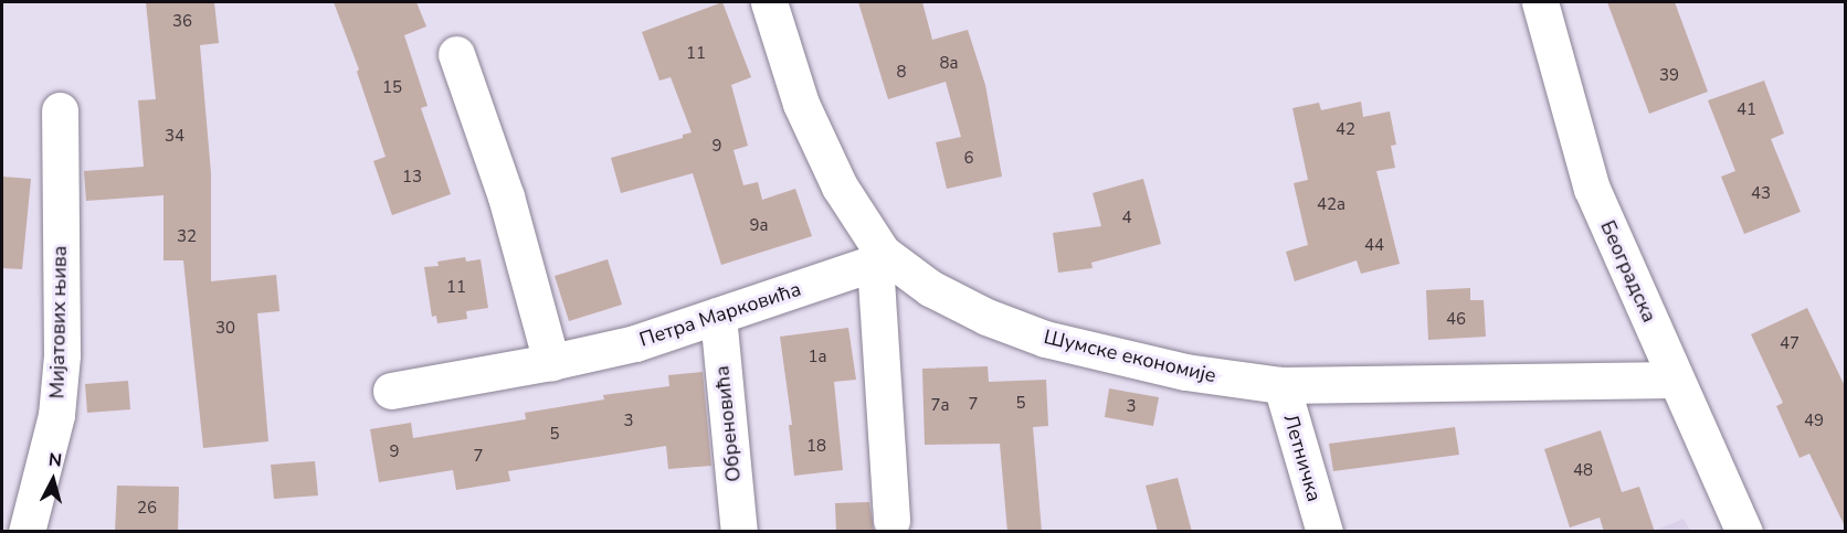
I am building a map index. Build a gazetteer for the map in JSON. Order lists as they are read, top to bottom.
{
  "streets": {
    "street": [
      "Београдска",
      "Петра Марковића",
      "Мијатових њива",
      "Шумске економије",
      "Обреновића",
      "Летничка"
    ]
  },
  "crossings": [
    ["Београдска", "Шумске економије"],
    ["Петра Марковића", "Шумске економије"],
    ["Петра Марковића", "Обреновића"],
    ["Шумске економије", "Летничка"]
  ],
  "house_numbers": [
    "36",
    "11",
    "8a",
    "8",
    "39",
    "15",
    "41",
    "42",
    "34",
    "9",
    "6",
    "13",
    "43",
    "42a",
    "4",
    "9a",
    "32",
    "44",
    "11",
    "46",
    "30",
    "47",
    "1a",
    "5",
    "7",
    "7a",
    "3",
    "3",
    "49",
    "5",
    "18",
    "9",
    "7",
    "48",
    "26"
  ],
  "north": "top"
}
